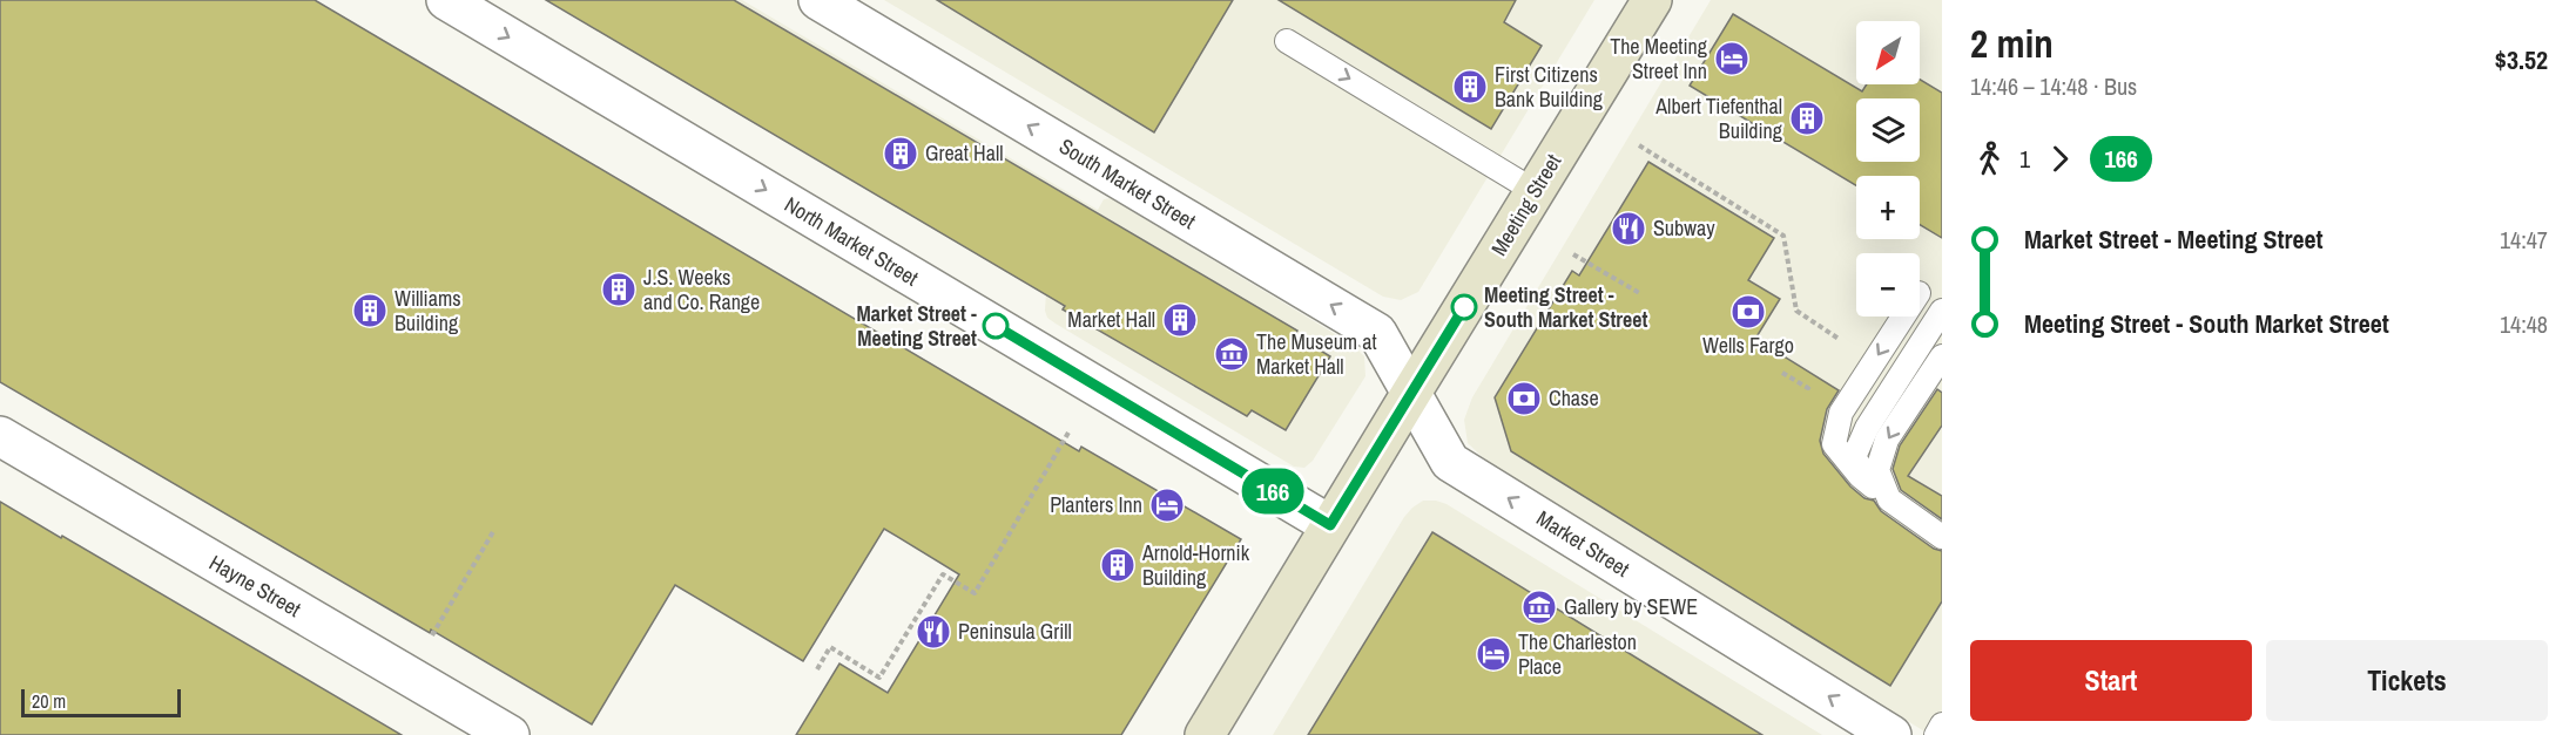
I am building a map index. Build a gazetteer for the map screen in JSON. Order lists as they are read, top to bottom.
{
  "streets": {
    "main road": ["Meeting Street"],
    "street": [
      "South Market Street",
      "North Market Street",
      "Market Street",
      "Hayne Street"
    ]
  },
  "crossings": [
    ["South Market Street", "Meeting Street"],
    ["South Market Street", "Market Street"],
    ["Meeting Street", "North Market Street"],
    ["Meeting Street", "Market Street"]
  ],
  "one_way": ["South Market Street", "North Market Street", "Market Street"],
  "places": {
    "hotel": ["The Meeting Street Inn", "Planters Inn", "The Charleston Place"],
    "building": [
      "First Citizens Bank Building",
      "Albert Tiefenthal Building",
      "Great Hall",
      "J.S. Weeks and Co. Range",
      "Williams Building",
      "Market Hall",
      "Arnold-Hornik Building"
    ],
    "restaurant": ["Subway", "Peninsula Grill"],
    "other": ["Meeting Street - South Market Street", "Market Street - Meeting Street"],
    "bank": ["Wells Fargo", "Chase"],
    "museum": ["The Museum at Market Hall", "Gallery by SEWE"]
  },
  "lines": ["bus line 166"],
  "scale_bar": "20 m",
  "north": "bottom left",
  "page": {
    "on_map": "166",
    "heading": ["2 min", "14:46 – 14:48 · Bus", "$3.52"],
    "map_buttons": ["+", "−"],
    "legs": ["1", "166"],
    "list": [
      {
        "name": "Market Street - Meeting Street",
        "value": "14:47"
      },
      {
        "name": "Meeting Street - South Market Street",
        "value": "14:48"
      }
    ],
    "buttons": ["Start", "Tickets"],
    "scale": "20 m"
  }
}
